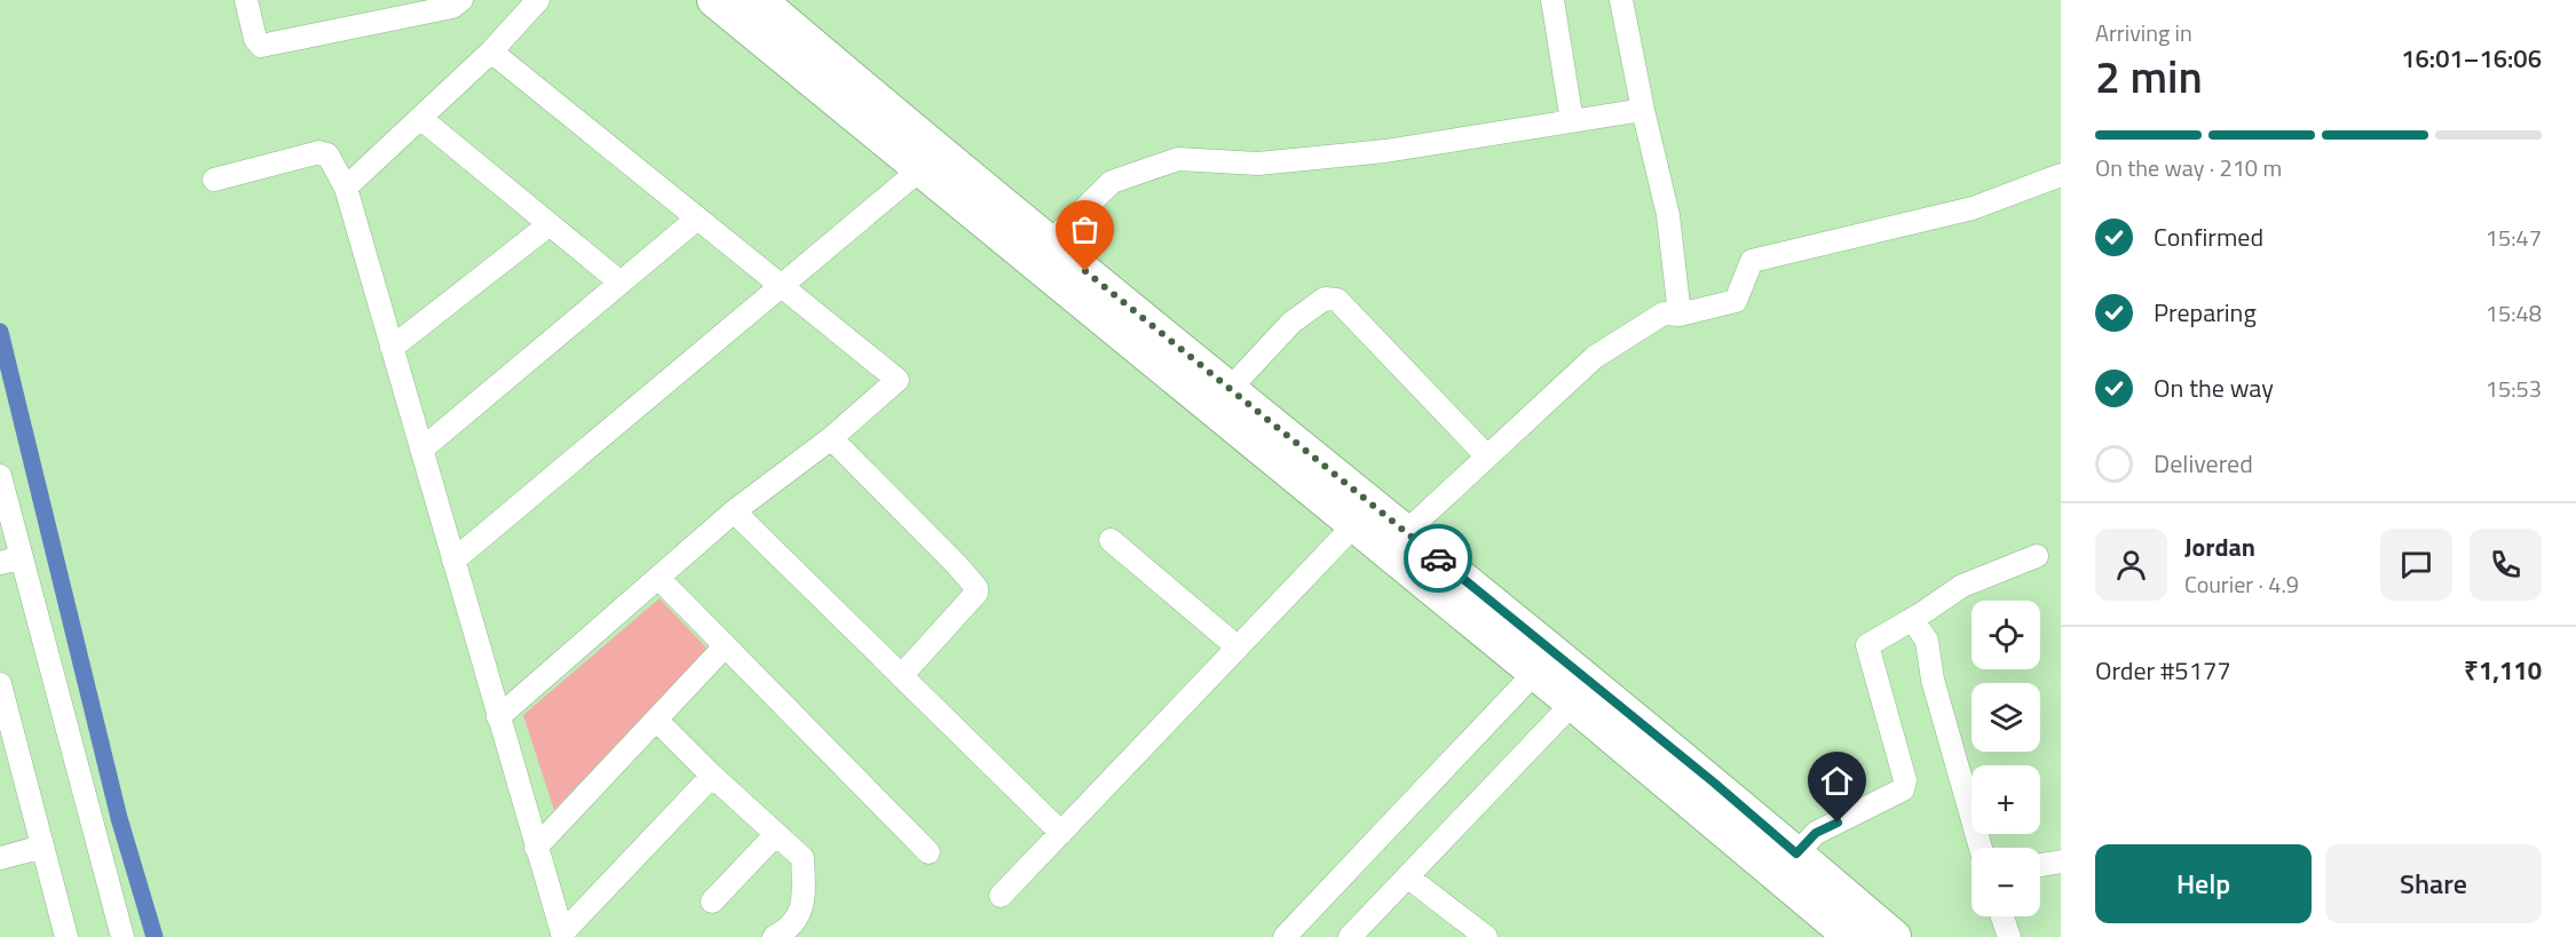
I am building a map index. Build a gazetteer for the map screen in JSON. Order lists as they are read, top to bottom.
{
  "page": {
    "heading": ["2 min", "Arriving in", "16:01–16:06"],
    "panel": [
      "Jordan",
      "Courier · 4.9",
      "Order #5177",
      "₹1,110"
    ],
    "bar": "On the way · 210 m",
    "list": [
      ["Confirmed", "15:47"],
      ["Preparing", "15:48"],
      ["On the way", "15:53"],
      "Delivered"
    ],
    "map_buttons": ["+", "−"],
    "buttons": ["Help", "Share"]
  }
}
